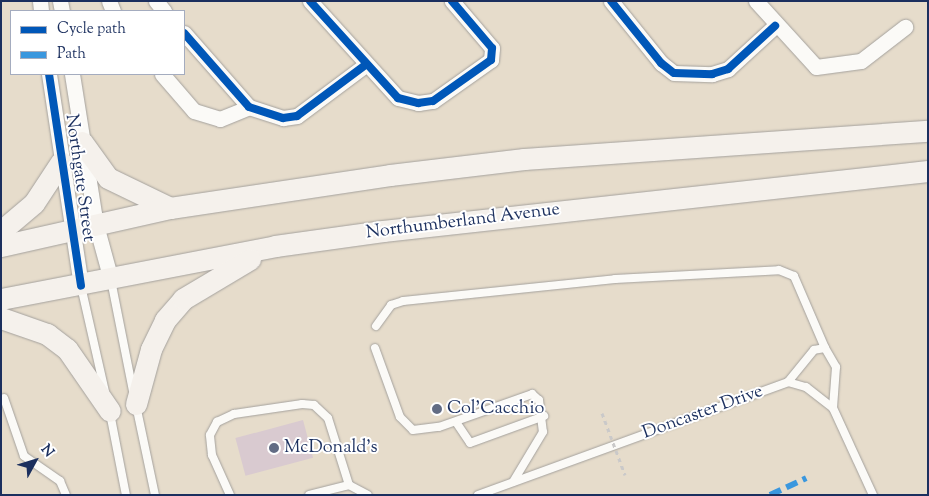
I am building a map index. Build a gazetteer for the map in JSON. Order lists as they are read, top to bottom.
{
  "streets": {
    "main road": ["Northumberland Avenue"],
    "street": ["Northgate Street"],
    "lane": ["Doncaster Drive"]
  },
  "crossings": [
    ["Northgate Street", "Northumberland Avenue"]
  ],
  "places": ["Col'Cacchio", "McDonald's"],
  "legend": ["Cycle path", "Path"],
  "north": "top right"
}
